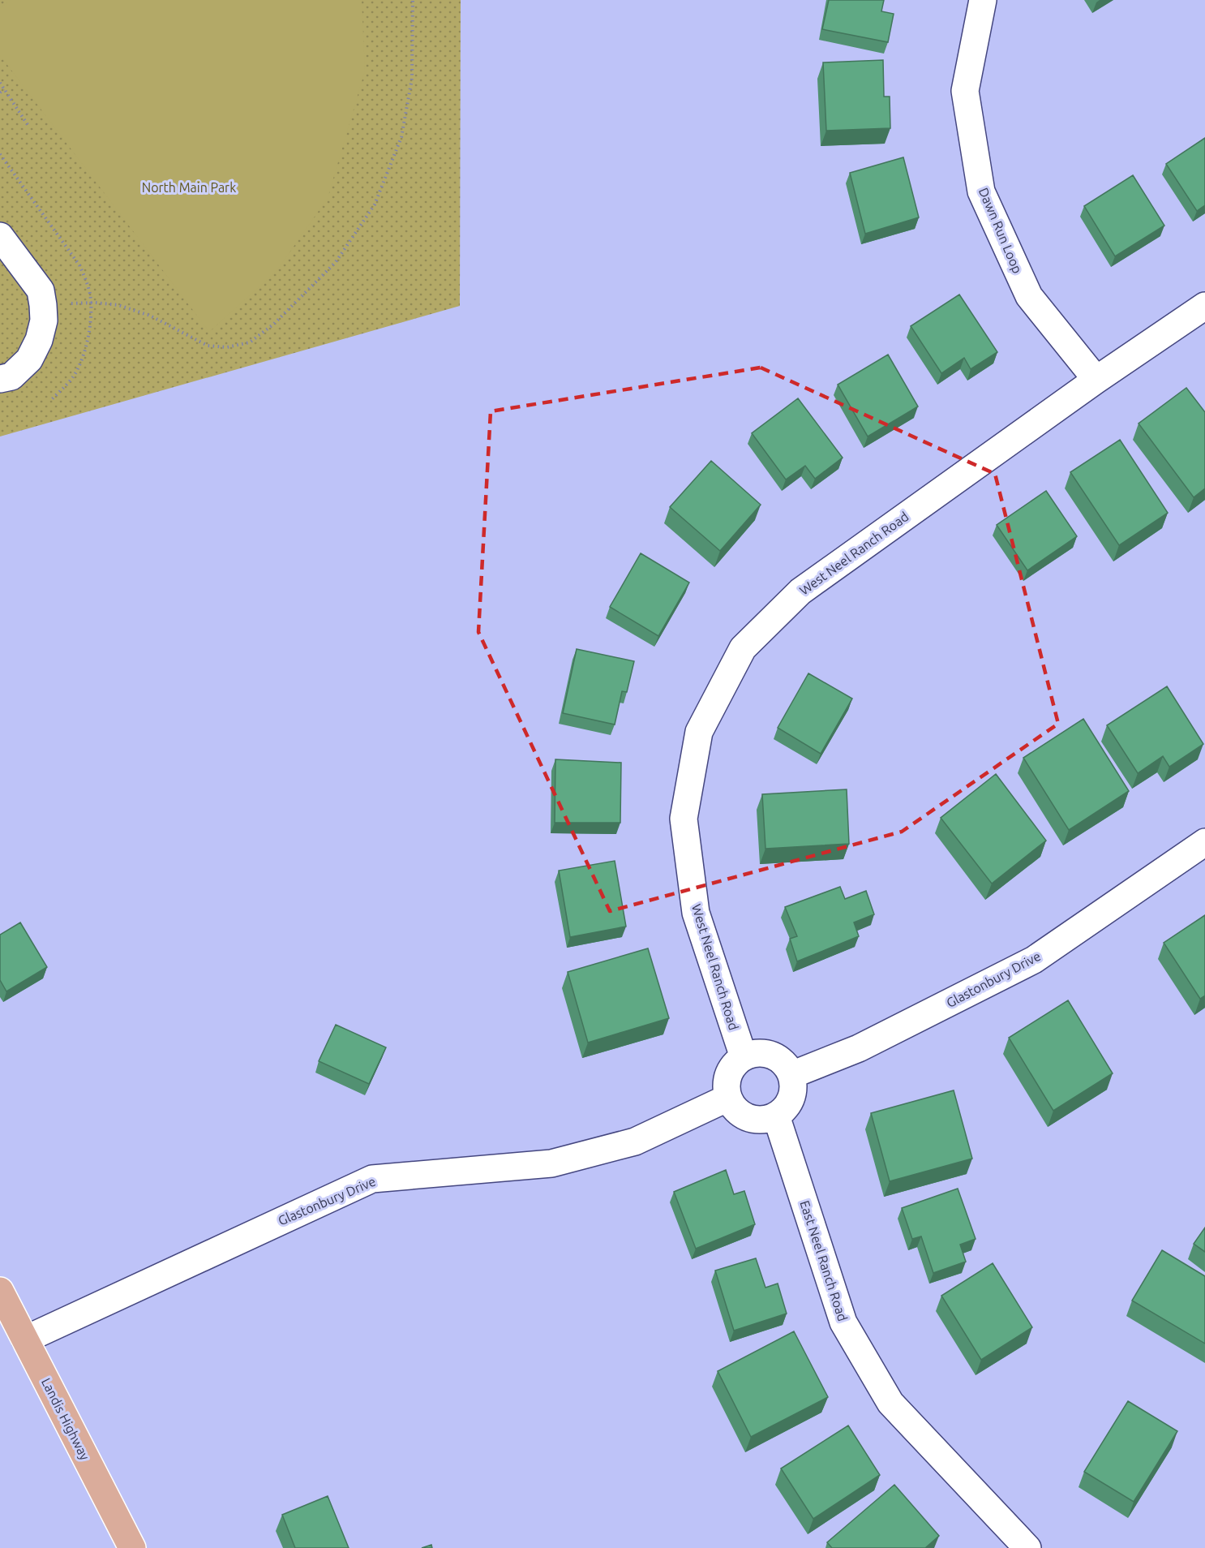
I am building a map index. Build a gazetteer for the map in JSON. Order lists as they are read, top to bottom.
{
  "streets": {
    "main road": ["Landis Highway"],
    "street": [
      "Dawn Run Loop",
      "West Neel Ranch Road",
      "Glastonbury Drive",
      "East Neel Ranch Road"
    ]
  },
  "crossings": [
    ["Dawn Run Loop", "West Neel Ranch Road"],
    ["West Neel Ranch Road", "Glastonbury Drive"],
    ["West Neel Ranch Road", "East Neel Ranch Road"],
    ["Glastonbury Drive", "East Neel Ranch Road"],
    ["Glastonbury Drive", "Landis Highway"]
  ],
  "parks": ["North Main Park"]
}
